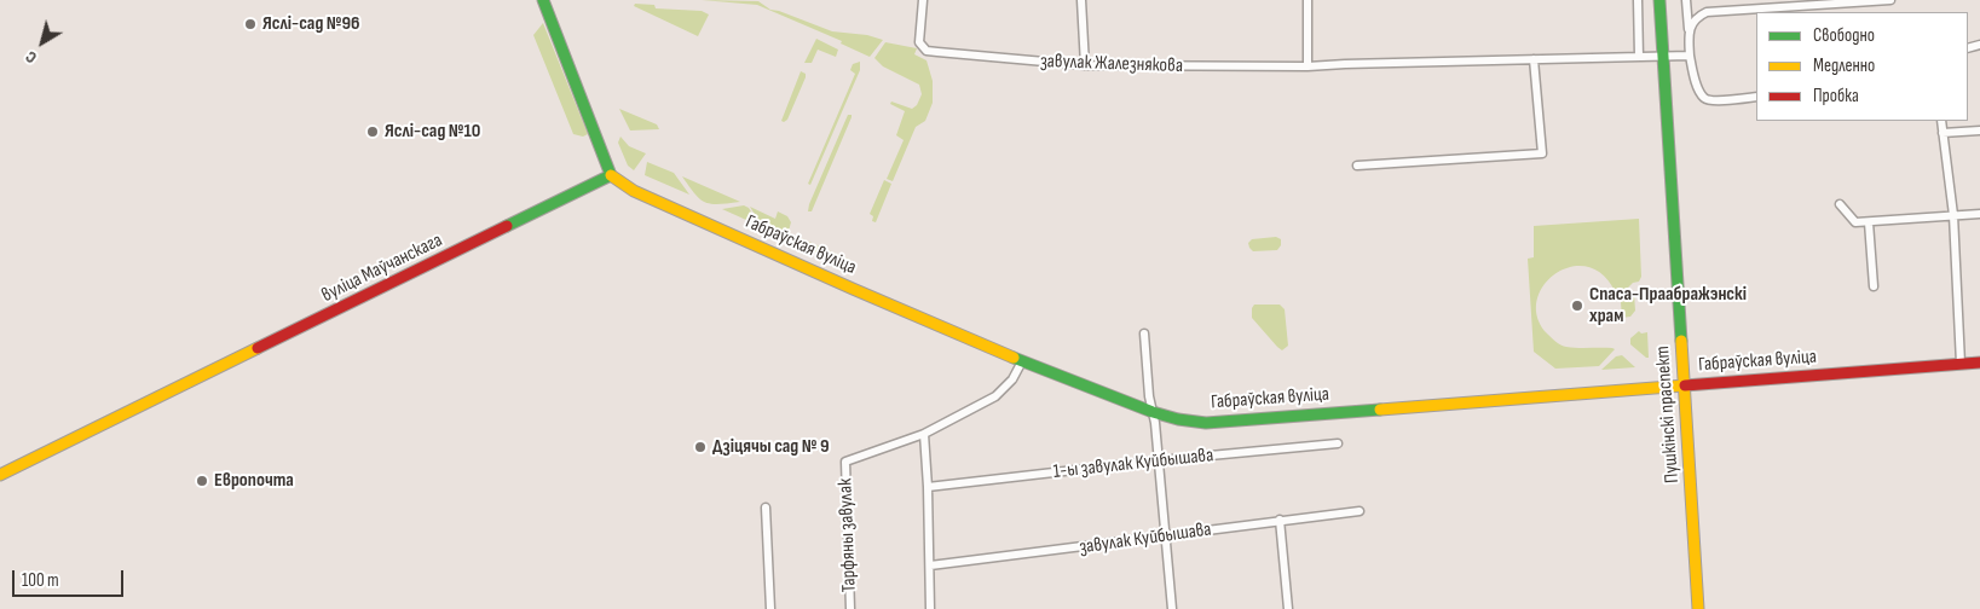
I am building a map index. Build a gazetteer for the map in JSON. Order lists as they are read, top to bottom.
{
  "streets": {
    "main road": ["Габраўская вуліца", "вуліца Маўчанскага", "Пушкінскі праспект"],
    "street": [
      "завулак Жалезнякова",
      "1-ы завулак Куйбышава",
      "Тарфяны завулак",
      "завулак Куйбышава"
    ]
  },
  "crossings": [
    ["завулак Жалезнякова", "Пушкінскі праспект"],
    ["Габраўская вуліца", "вуліца Маўчанскага"],
    ["Габраўская вуліца", "Пушкінскі праспект"]
  ],
  "places": [
    "Яслі-сад №96",
    "Яслі-сад №10",
    "Спаса-Праабражэнскі храм",
    "Дзіцячы сад № 9",
    "Европочта"
  ],
  "legend": ["Свободно", "Медленно", "Пробка"],
  "scale_bar": "100 m",
  "north": "bottom left"
}
